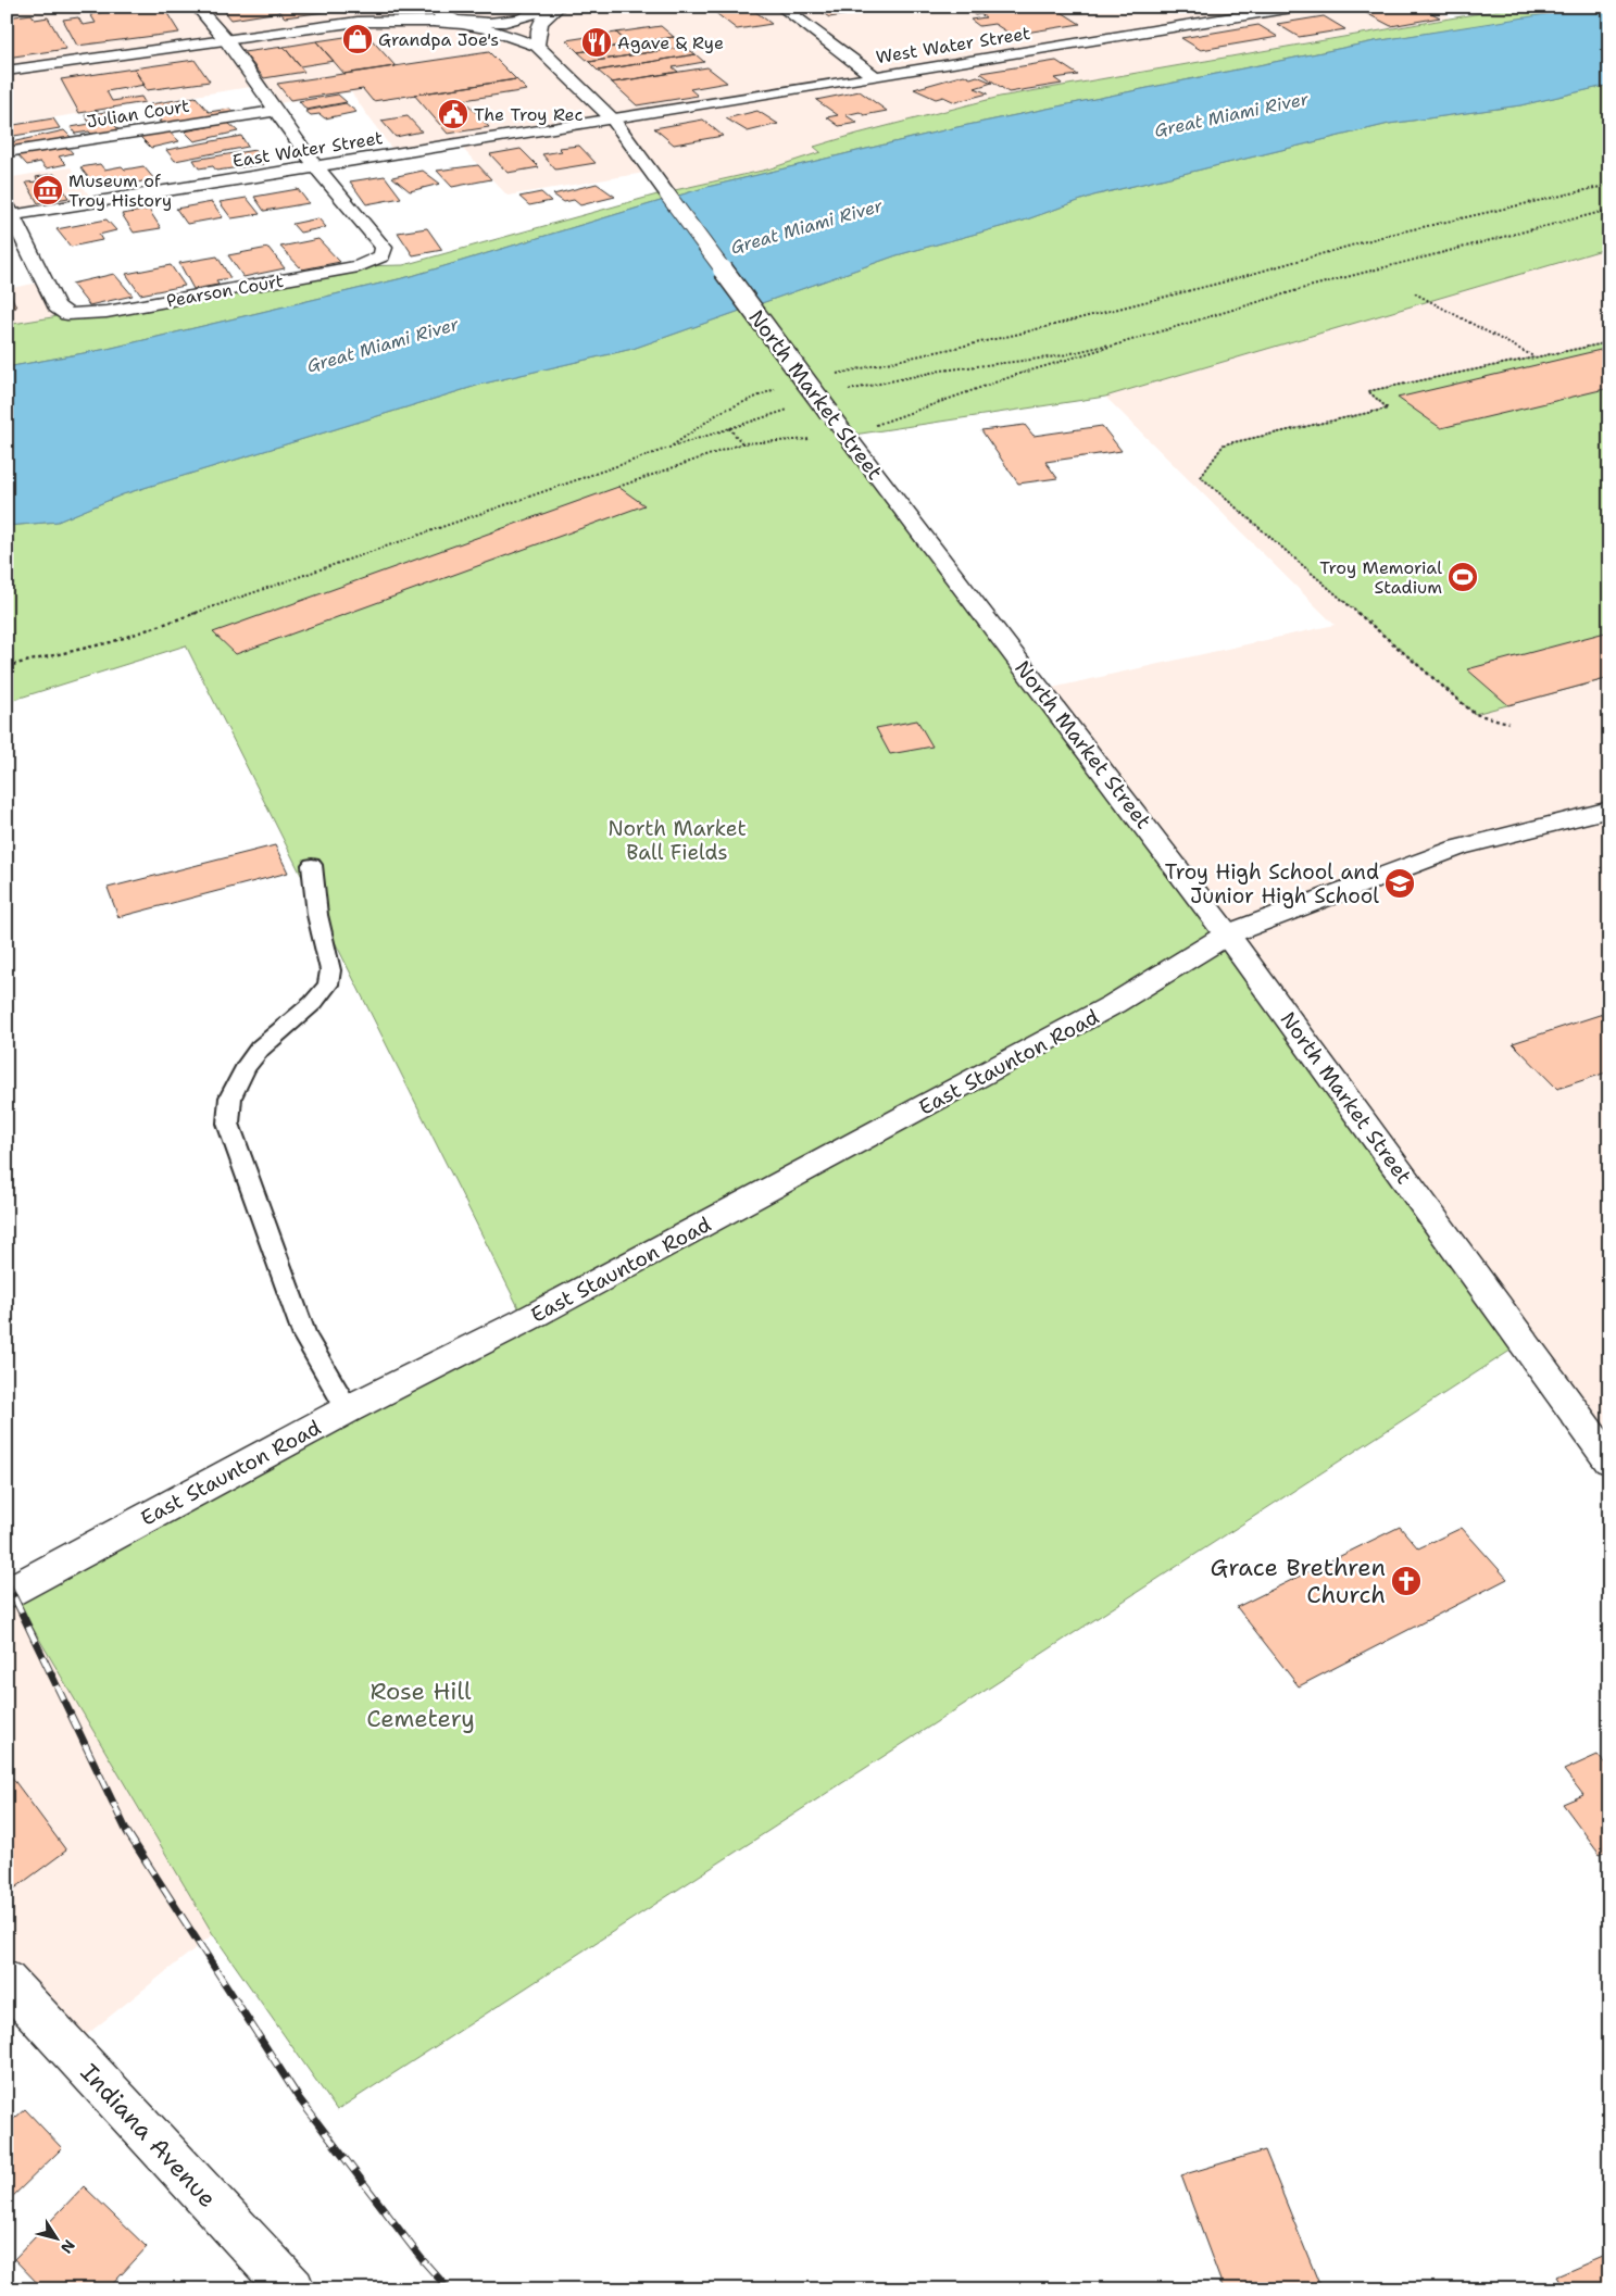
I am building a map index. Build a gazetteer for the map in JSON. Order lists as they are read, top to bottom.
{
  "streets": {
    "street": [
      "West Water Street",
      "Julian Court",
      "East Water Street",
      "Pearson Court",
      "North Market Street",
      "East Staunton Road",
      "Indiana Avenue"
    ]
  },
  "crossings": [
    ["West Water Street", "East Water Street"],
    ["West Water Street", "North Market Street"],
    ["East Water Street", "Pearson Court"],
    ["East Water Street", "North Market Street"],
    ["North Market Street", "East Staunton Road"]
  ],
  "water": ["Great Miami River"],
  "parks": ["North Market Ball Fields", "Rose Hill Cemetery"],
  "places": {
    "shop": ["Grandpa Joe's"],
    "restaurant": ["Agave & Rye"],
    "public building": ["The Troy Rec"],
    "museum": ["Museum of Troy History"],
    "sports": ["Troy Memorial Stadium"],
    "school or university": ["Troy High School and Junior High School"],
    "church": ["Grace Brethren Church"]
  },
  "north": "bottom right"
}
